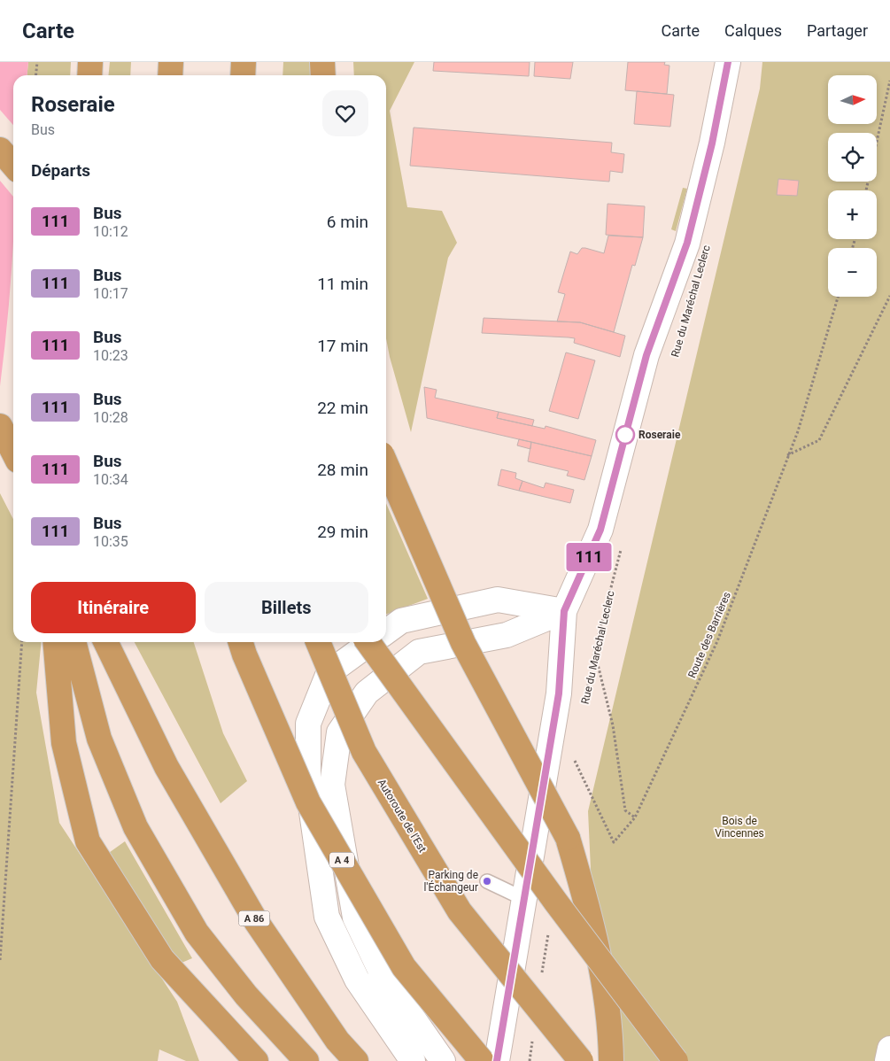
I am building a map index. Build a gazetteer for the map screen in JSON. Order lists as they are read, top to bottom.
{
  "streets": {
    "highway": ["Autoroute de l’Est", "A 4", "A 86"],
    "street": ["Rue du Maréchal Leclerc"],
    "path": ["Route des Barrières"]
  },
  "parks": ["Bois de Vincennes"],
  "places": ["Roseraie", "Parking de l'Échangeur"],
  "lines": ["bus line 111"],
  "north": "right",
  "page": {
    "header": "Carte",
    "nav": ["Carte", "Calques", "Partager"],
    "on_map": "111",
    "map_buttons": ["+", "−"],
    "heading": [
      ["Roseraie", "Bus"],
      "Départs"
    ],
    "list": [
      {
        "mark": "111",
        "name": "Bus",
        "note": "10:12",
        "value": "6 min"
      },
      {
        "mark": "111",
        "name": "Bus",
        "note": "10:17",
        "value": "11 min"
      },
      {
        "mark": "111",
        "name": "Bus",
        "note": "10:23",
        "value": "17 min"
      },
      {
        "mark": "111",
        "name": "Bus",
        "note": "10:28",
        "value": "22 min"
      },
      {
        "mark": "111",
        "name": "Bus",
        "note": "10:34",
        "value": "28 min"
      },
      {
        "mark": "111",
        "name": "Bus",
        "note": "10:35",
        "value": "29 min"
      }
    ],
    "buttons": ["Itinéraire", "Billets"]
  }
}
